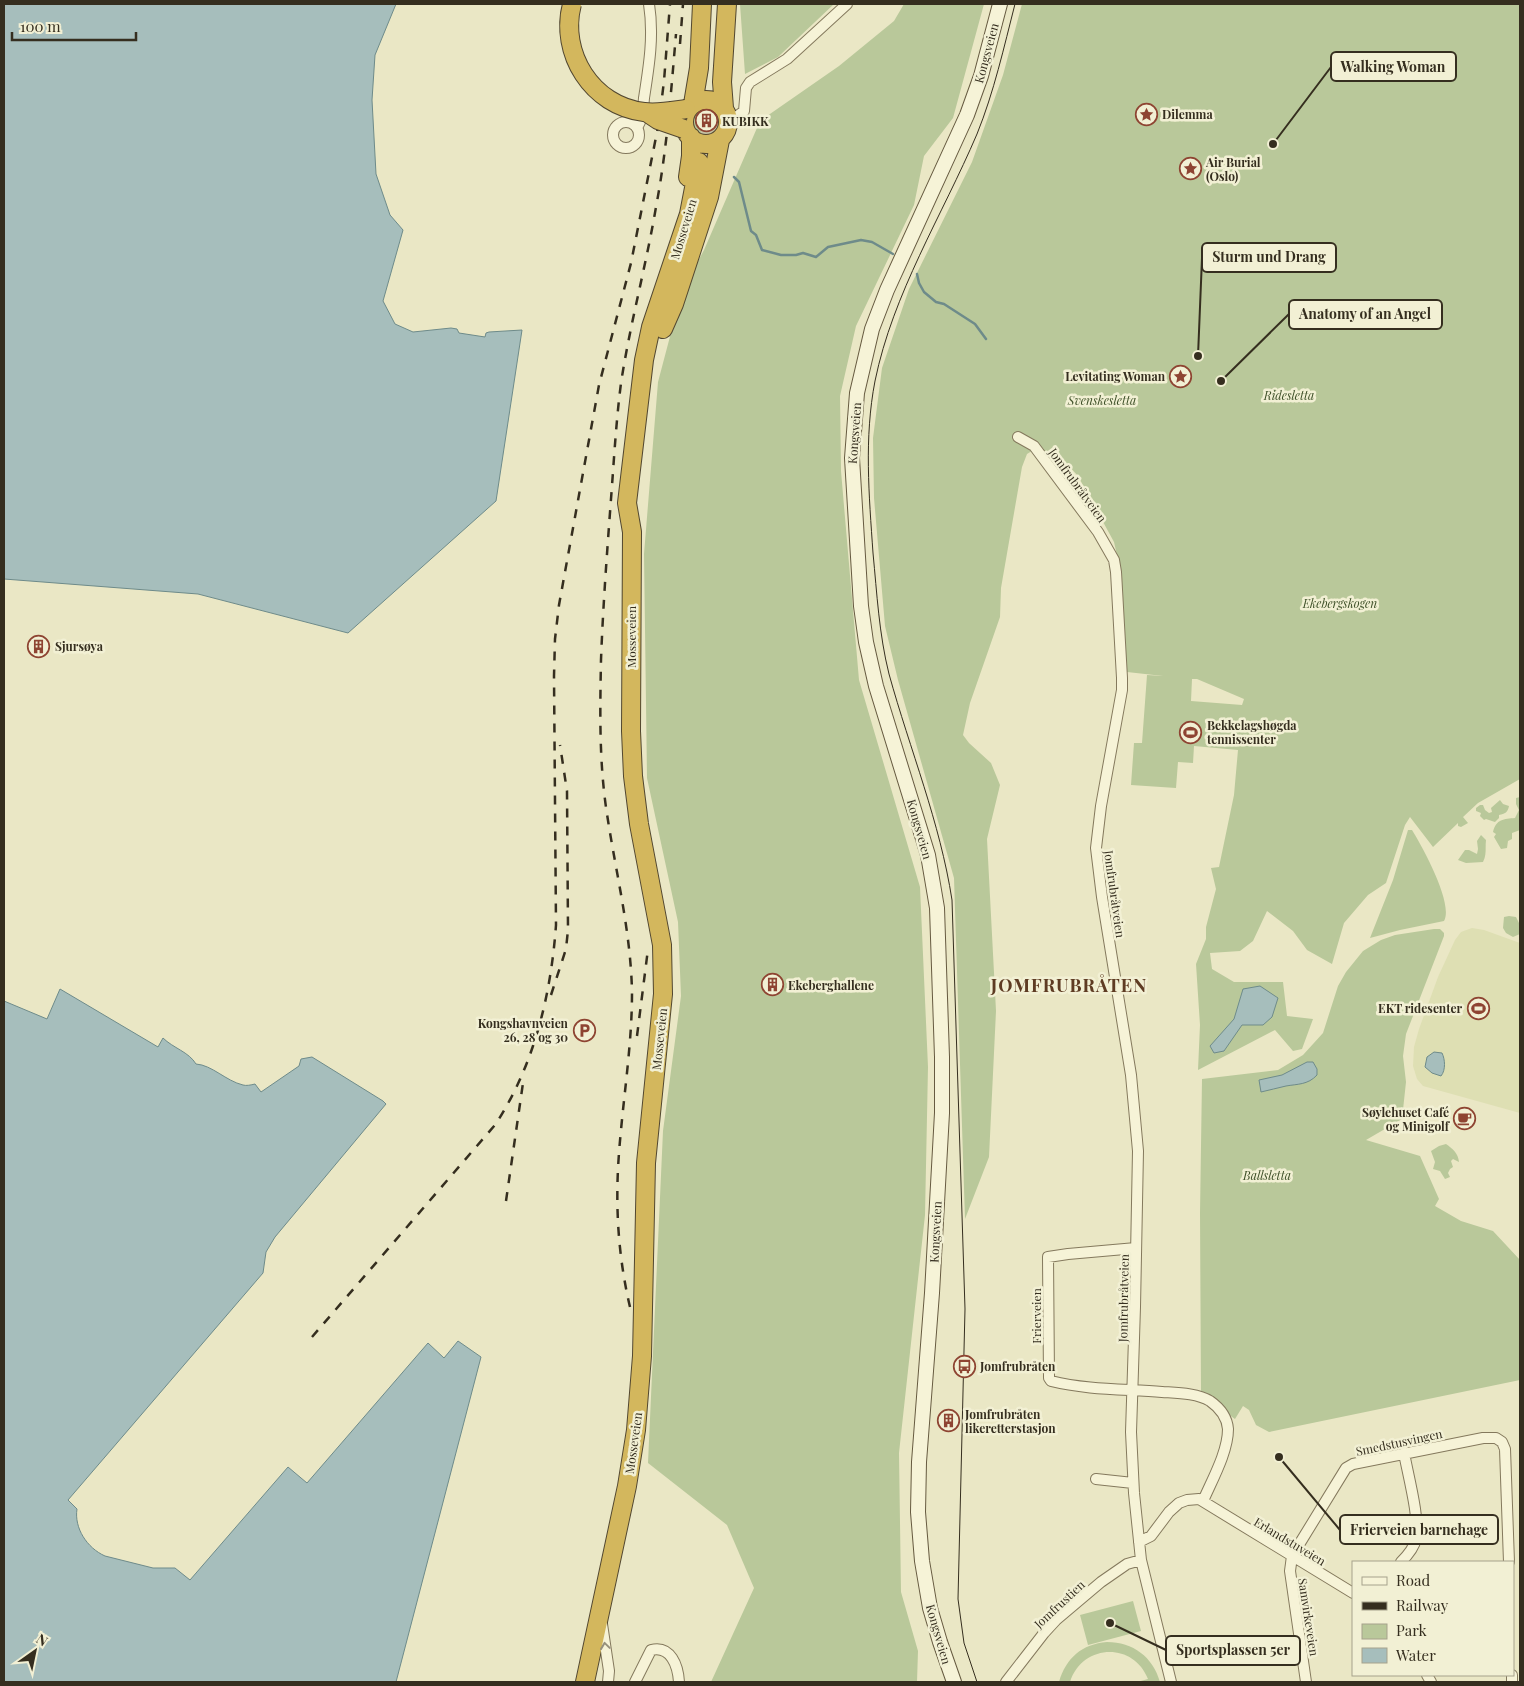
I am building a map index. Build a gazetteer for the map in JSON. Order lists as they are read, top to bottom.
{
  "streets": {
    "highway": ["Mosseveien"],
    "main road": ["Kongsveien"],
    "street": [
      "Jomfrubråtveien",
      "Frierveien",
      "Smedstusvingen",
      "Erlandstuveien",
      "Jomfrustien",
      "Samvirkeveien"
    ]
  },
  "crossings": [
    ["Jomfrubråtveien", "Frierveien"],
    ["Jomfrubråtveien", "Jomfrustien"],
    ["Smedstusvingen", "Erlandstuveien"],
    ["Smedstusvingen", "Samvirkeveien"],
    ["Erlandstuveien", "Samvirkeveien"]
  ],
  "districts": ["JOMFRUBRÅTEN"],
  "parks": [
    "Ridesletta",
    "Svenskesletta",
    "Ekebergskogen",
    "Ballsletta"
  ],
  "places": {
    "place": ["Dilemma", "Air Burial (Oslo)", "Levitating Woman"],
    "building": [
      "KUBIKK",
      "Sjursøya",
      "Ekeberghallene",
      "Jomfrubråten likeretterstasjon"
    ],
    "other": [
      "Walking Woman",
      "Sturm und Drang",
      "Anatomy of an Angel",
      "Frierveien barnehage",
      "Sportsplassen 5er"
    ],
    "sports": ["Bekkelagshøgda tennissenter", "EKT ridesenter"],
    "parking": ["Kongshavnveien 26, 28 og 30"],
    "cafe": ["Søylehuset Café og Minigolf"],
    "bus stop": ["Jomfrubråten"]
  },
  "legend": [
    "Road",
    "Railway",
    "Park",
    "Water"
  ],
  "scale_bar": "100 m",
  "north": "top right"
}
